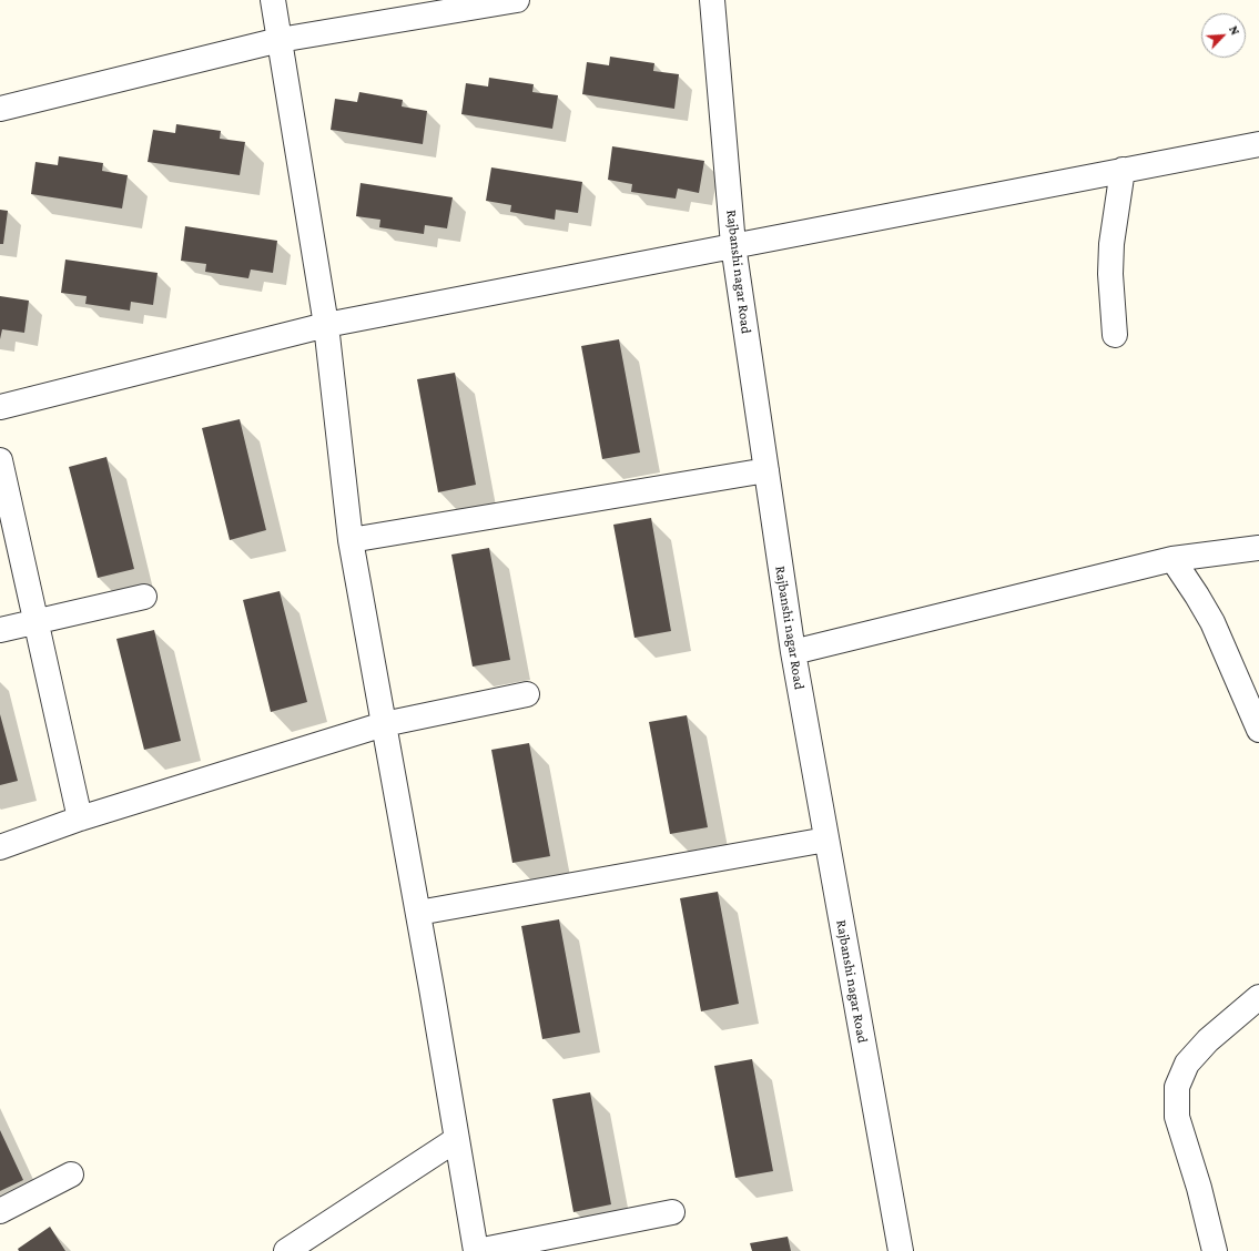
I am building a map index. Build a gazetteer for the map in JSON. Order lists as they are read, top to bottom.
{
  "streets": {
    "street": ["Rajbanshi nagar Road"]
  },
  "north": "top right"
}
